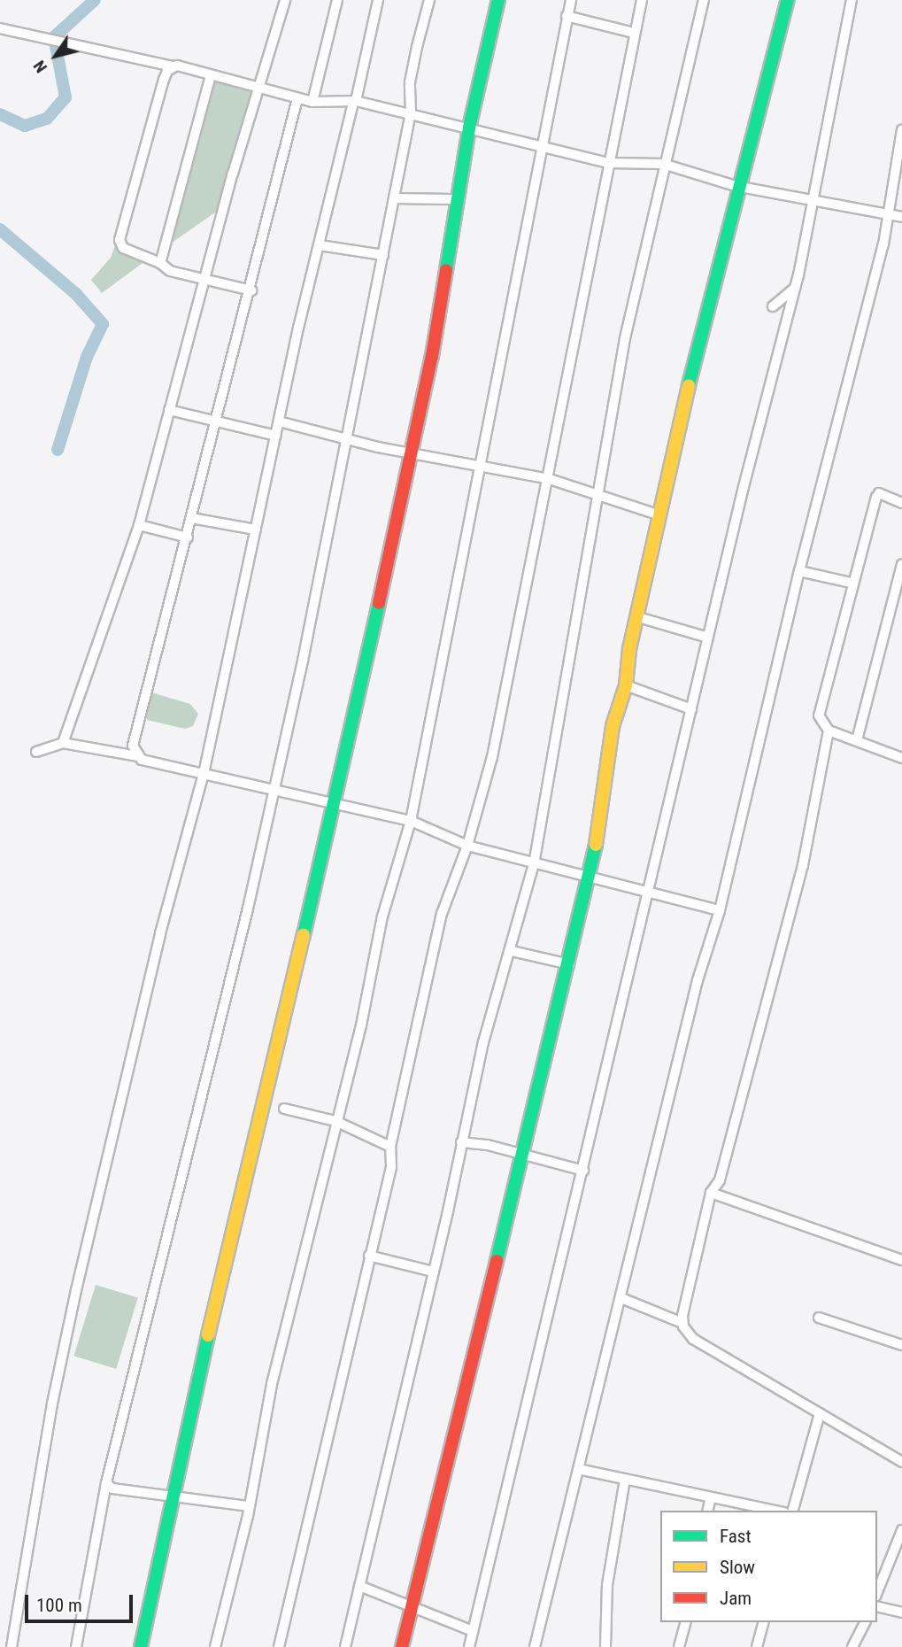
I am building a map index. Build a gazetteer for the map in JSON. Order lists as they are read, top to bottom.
{
  "legend": ["Fast", "Slow", "Jam"],
  "scale_bar": "100 m",
  "north": "bottom left"
}
